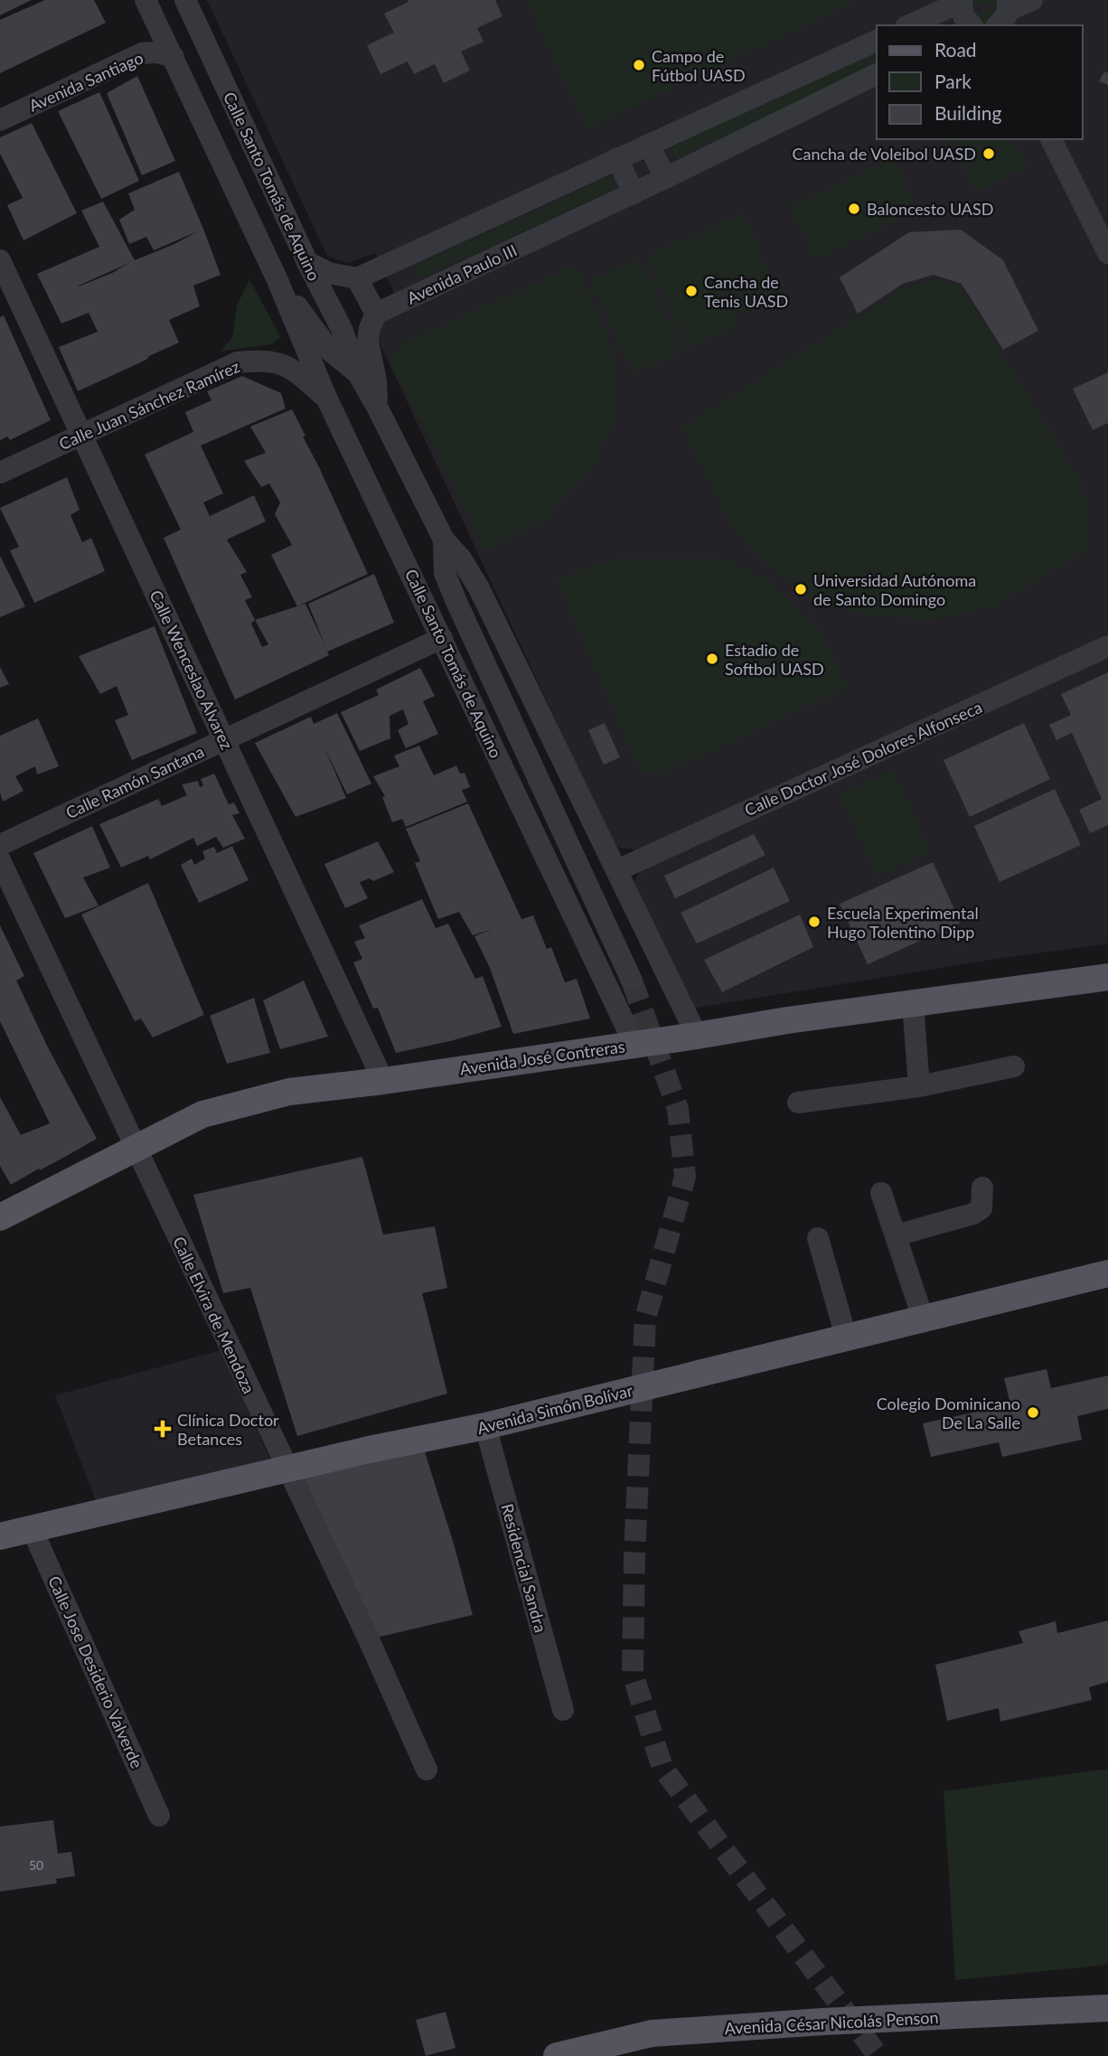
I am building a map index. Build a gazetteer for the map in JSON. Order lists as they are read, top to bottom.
{
  "streets": {
    "main road": ["Avenida José Contreras", "Avenida Simón Bolívar", "Avenida César Nicolás Penson"],
    "street": [
      "Avenida Santiago",
      "Calle Santo Tomás de Aquino",
      "Avenida Paulo III",
      "Calle Juan Sánchez Ramírez",
      "Calle Wenceslao Alvarez",
      "Calle Doctor José Dolores Alfonseca",
      "Calle Ramón Santana",
      "Calle Elvira de Mendoza",
      "Residencial Sandra",
      "Calle Jose Desiderio Valverde"
    ]
  },
  "crossings": [
    ["Avenida Santiago", "Calle Santo Tomás de Aquino"],
    ["Calle Santo Tomás de Aquino", "Calle Juan Sánchez Ramírez"],
    ["Calle Santo Tomás de Aquino", "Calle Doctor José Dolores Alfonseca"],
    ["Calle Santo Tomás de Aquino", "Calle Ramón Santana"],
    ["Calle Santo Tomás de Aquino", "Avenida José Contreras"],
    ["Calle Juan Sánchez Ramírez", "Calle Wenceslao Alvarez"],
    ["Calle Wenceslao Alvarez", "Calle Ramón Santana"],
    ["Calle Wenceslao Alvarez", "Avenida José Contreras"],
    ["Avenida José Contreras", "Calle Elvira de Mendoza"],
    ["Calle Elvira de Mendoza", "Avenida Simón Bolívar"],
    ["Avenida Simón Bolívar", "Residencial Sandra"],
    ["Avenida Simón Bolívar", "Calle Jose Desiderio Valverde"]
  ],
  "places": {
    "other": [
      "Campo de Fútbol UASD",
      "Cancha de Voleibol UASD",
      "Baloncesto UASD",
      "Cancha de Tenis UASD",
      "Universidad Autónoma de Santo Domingo",
      "Estadio de Softbol UASD",
      "Escuela Experimental Hugo Tolentino Dipp",
      "Colegio Dominicano De La Salle"
    ],
    "health": ["Clínica Doctor Betances"]
  },
  "house_numbers": ["50"],
  "legend": ["Road", "Park", "Building"]
}
